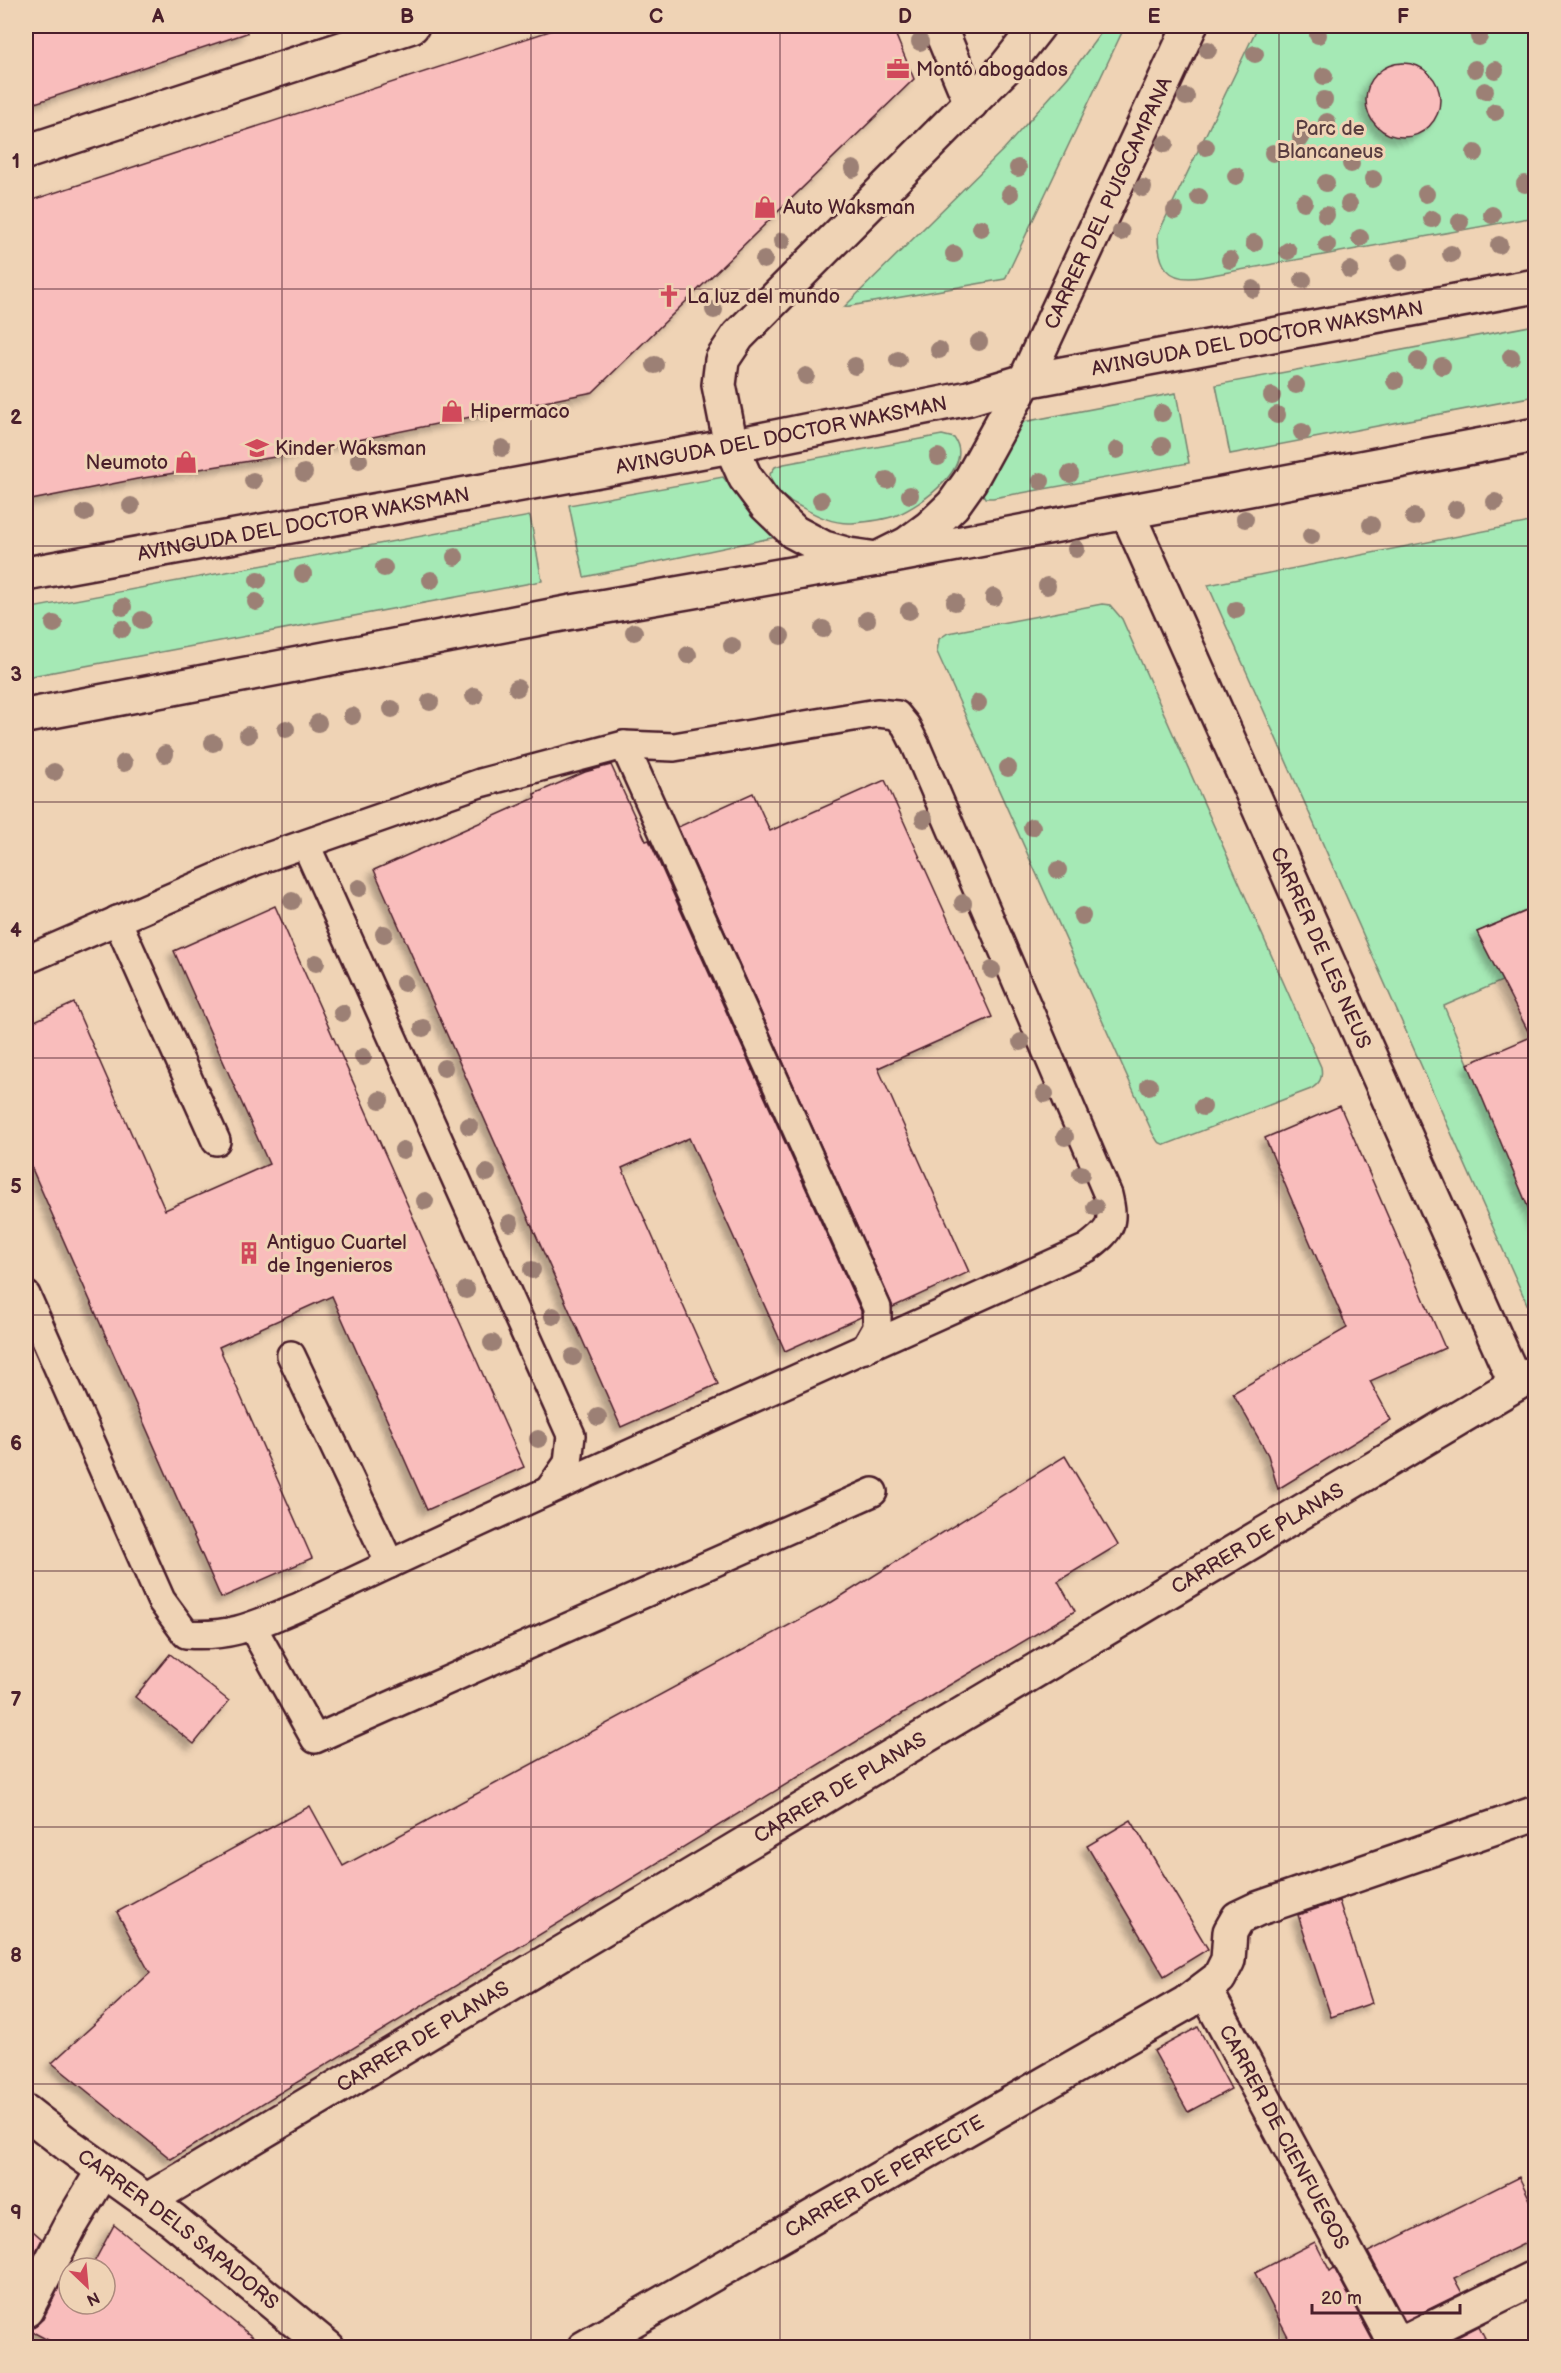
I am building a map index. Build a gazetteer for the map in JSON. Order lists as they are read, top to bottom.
{
  "streets": {
    "street": [
      "CARRER DEL PUIGCAMPANA",
      "AVINGUDA DEL DOCTOR WAKSMAN",
      "CARRER DE LES NEUS",
      "CARRER DE PLANAS",
      "CARRER DE CIENFUEGOS",
      "CARRER DE PERFECTE",
      "CARRER DELS SAPADORS"
    ]
  },
  "crossings": [
    ["CARRER DEL PUIGCAMPANA", "AVINGUDA DEL DOCTOR WAKSMAN"],
    ["CARRER DE LES NEUS", "CARRER DE PLANAS"],
    ["CARRER DE PLANAS", "CARRER DELS SAPADORS"],
    ["CARRER DE CIENFUEGOS", "CARRER DE PERFECTE"]
  ],
  "parks": ["Parc de Blancaneus"],
  "places": {
    "office": ["Montó abogados"],
    "shop": ["Auto Waksman", "Hipermaco", "Neumoto"],
    "church": ["La luz del mundo"],
    "school or university": ["Kinder Waksman"],
    "building": ["Antiguo Cuartel de Ingenieros"]
  },
  "scale_bar": "20 m",
  "north": "bottom right",
  "grid": {
    "columns": [
      "A",
      "B",
      "C",
      "D",
      "E",
      "F"
    ],
    "rows": [
      "1",
      "2",
      "3",
      "4",
      "5",
      "6",
      "7",
      "8",
      "9"
    ]
  }
}
